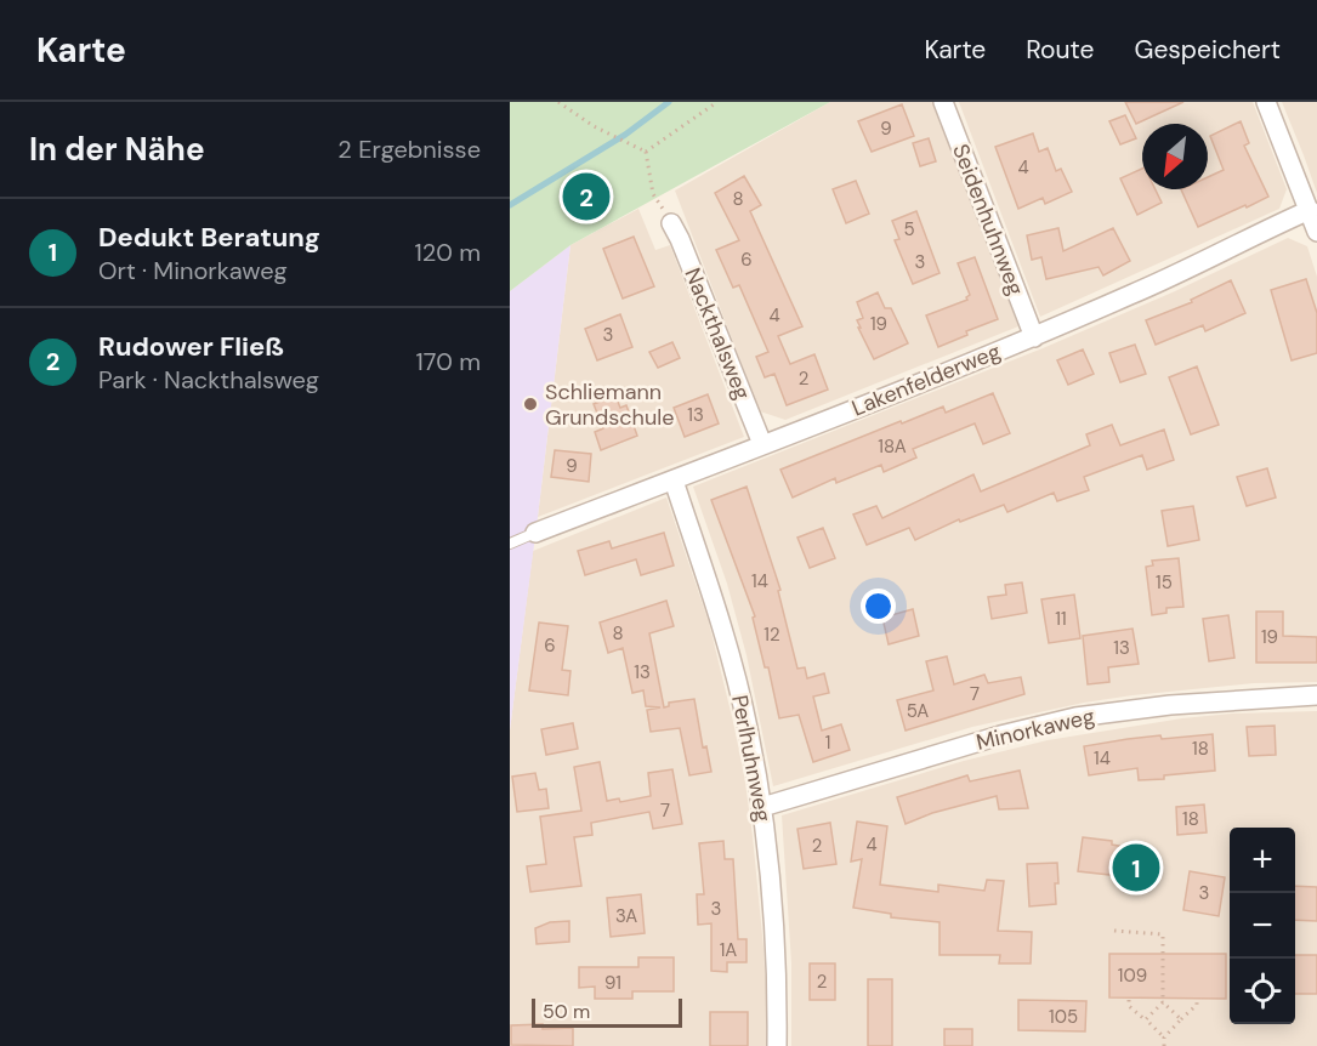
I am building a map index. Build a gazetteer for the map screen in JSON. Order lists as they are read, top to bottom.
{
  "streets": {
    "street": [
      "Seidenhuhnweg",
      "Nackthalsweg",
      "Lakenfelderweg",
      "Minorkaweg",
      "Perlhuhnweg"
    ]
  },
  "crossings": [
    ["Seidenhuhnweg", "Lakenfelderweg"],
    ["Nackthalsweg", "Lakenfelderweg"],
    ["Lakenfelderweg", "Perlhuhnweg"],
    ["Minorkaweg", "Perlhuhnweg"]
  ],
  "places": ["Schliemann Grundschule"],
  "house_numbers": [
    "9",
    "4",
    "8",
    "5",
    "6",
    "3",
    "4",
    "19",
    "3",
    "2",
    "13",
    "18A",
    "9",
    "14",
    "15",
    "11",
    "8",
    "12",
    "19",
    "6",
    "13",
    "13",
    "7",
    "5A",
    "1",
    "18",
    "14",
    "7",
    "18",
    "4",
    "2",
    "3",
    "3",
    "3A",
    "1A",
    "109",
    "2",
    "91",
    "105"
  ],
  "scale_bar": "50 m",
  "north": "bottom left",
  "page": {
    "header": "Karte",
    "nav": ["Karte", "Route", "Gespeichert"],
    "heading": ["In der Nähe", "2 Ergebnisse"],
    "pins": ["2", "1"],
    "list": [
      {
        "mark": "1",
        "name": "Dedukt Beratung",
        "note": "Ort · Minorkaweg",
        "value": "120 m"
      },
      {
        "mark": "2",
        "name": "Rudower Fließ",
        "note": "Park · Nackthalsweg",
        "value": "170 m"
      }
    ],
    "map_buttons": ["+", "−"],
    "scale": "50 m"
  }
}
